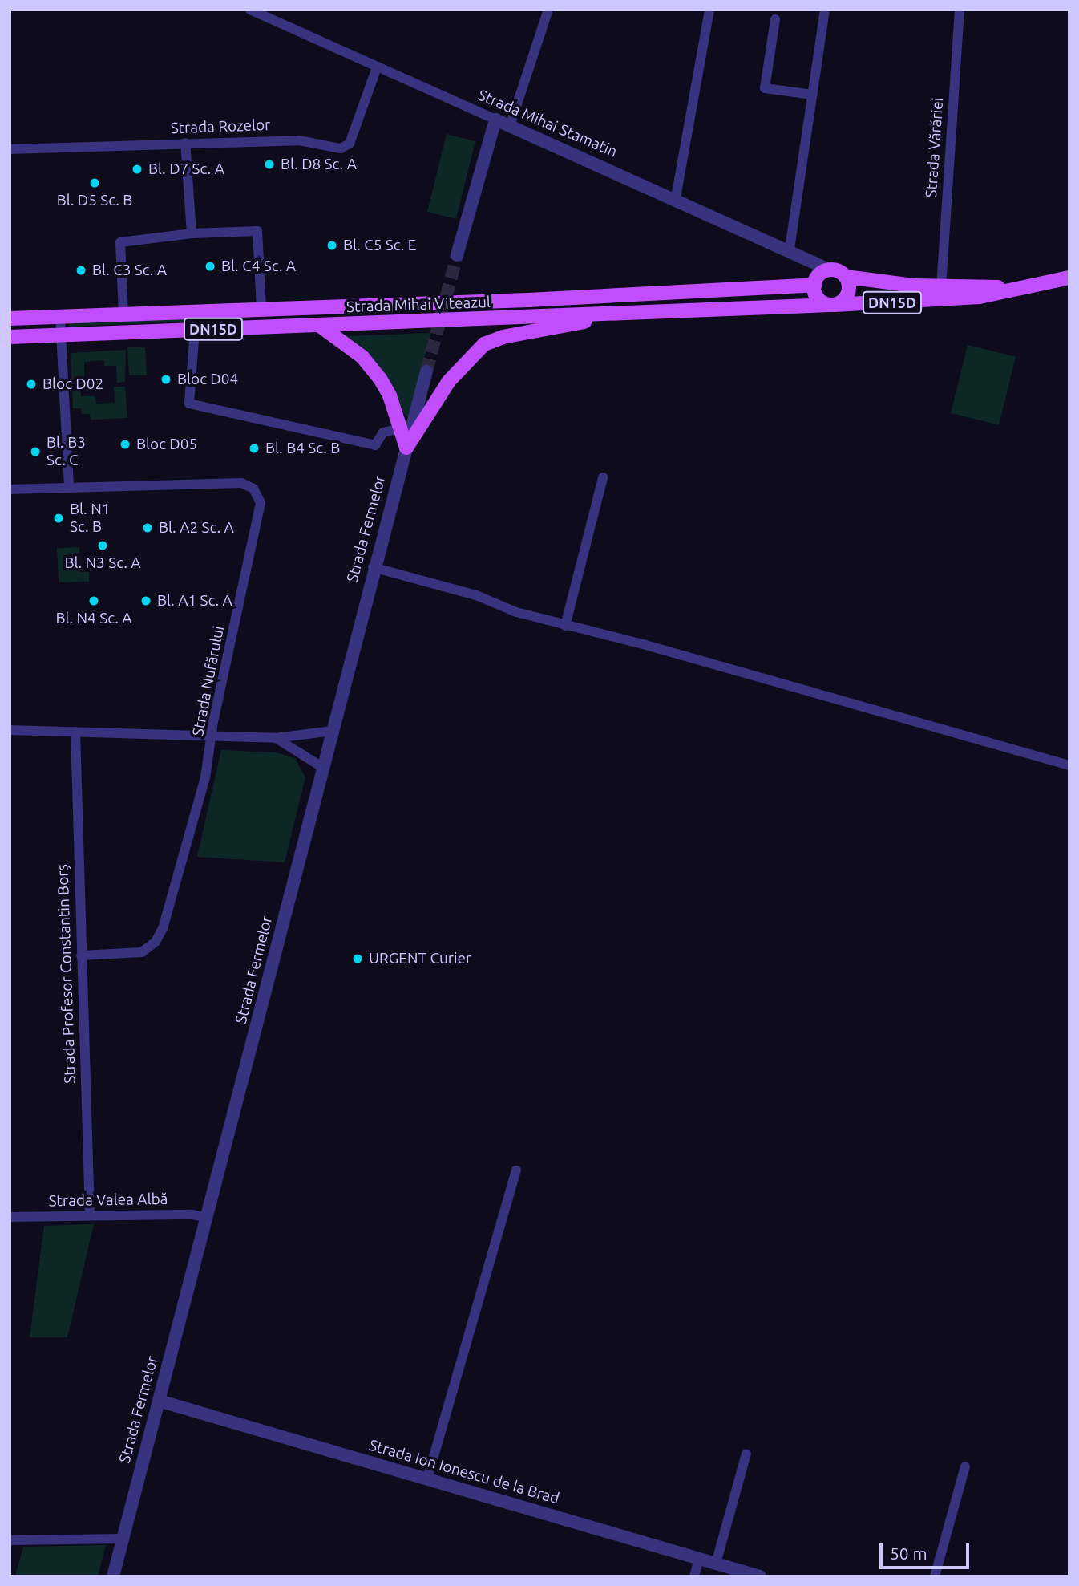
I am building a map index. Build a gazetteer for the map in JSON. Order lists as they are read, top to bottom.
{
  "streets": {
    "main road": ["DN15D", "Strada Mihai Viteazul"],
    "street": [
      "Strada Mihai Stamatin",
      "Strada Rozelor",
      "Strada Vărăriei",
      "Strada Fermelor",
      "Strada Nufărului",
      "Strada Profesor Constantin Borș",
      "Strada Valea Albă",
      "Strada Ion Ionescu de la Brad"
    ]
  },
  "crossings": [
    ["Strada Mihai Stamatin", "Strada Rozelor"],
    ["Strada Mihai Stamatin", "DN15D"],
    ["Strada Mihai Stamatin", "Strada Mihai Viteazul"],
    ["Strada Vărăriei", "Strada Mihai Viteazul"],
    ["DN15D", "Strada Mihai Viteazul"],
    ["Strada Fermelor", "Strada Valea Albă"],
    ["Strada Fermelor", "Strada Ion Ionescu de la Brad"],
    ["Strada Nufărului", "Strada Profesor Constantin Borș"],
    ["Strada Profesor Constantin Borș", "Strada Valea Albă"]
  ],
  "places": [
    "Bl. D8 Sc. A",
    "Bl. D7 Sc. A",
    "Bl. D5 Sc. B",
    "Bl. C5 Sc. E",
    "Bl. C4 Sc. A",
    "Bl. C3 Sc. A",
    "Bloc D04",
    "Bloc D02",
    "Bloc D05",
    "Bl. B4 Sc. B",
    "Bl. B3 Sc. C",
    "Bl. N1 Sc. B",
    "Bl. A2 Sc. A",
    "Bl. N3 Sc. A",
    "Bl. N4 Sc. A",
    "Bl. A1 Sc. A",
    "URGENT Curier"
  ],
  "scale_bar": "50 m"
}
